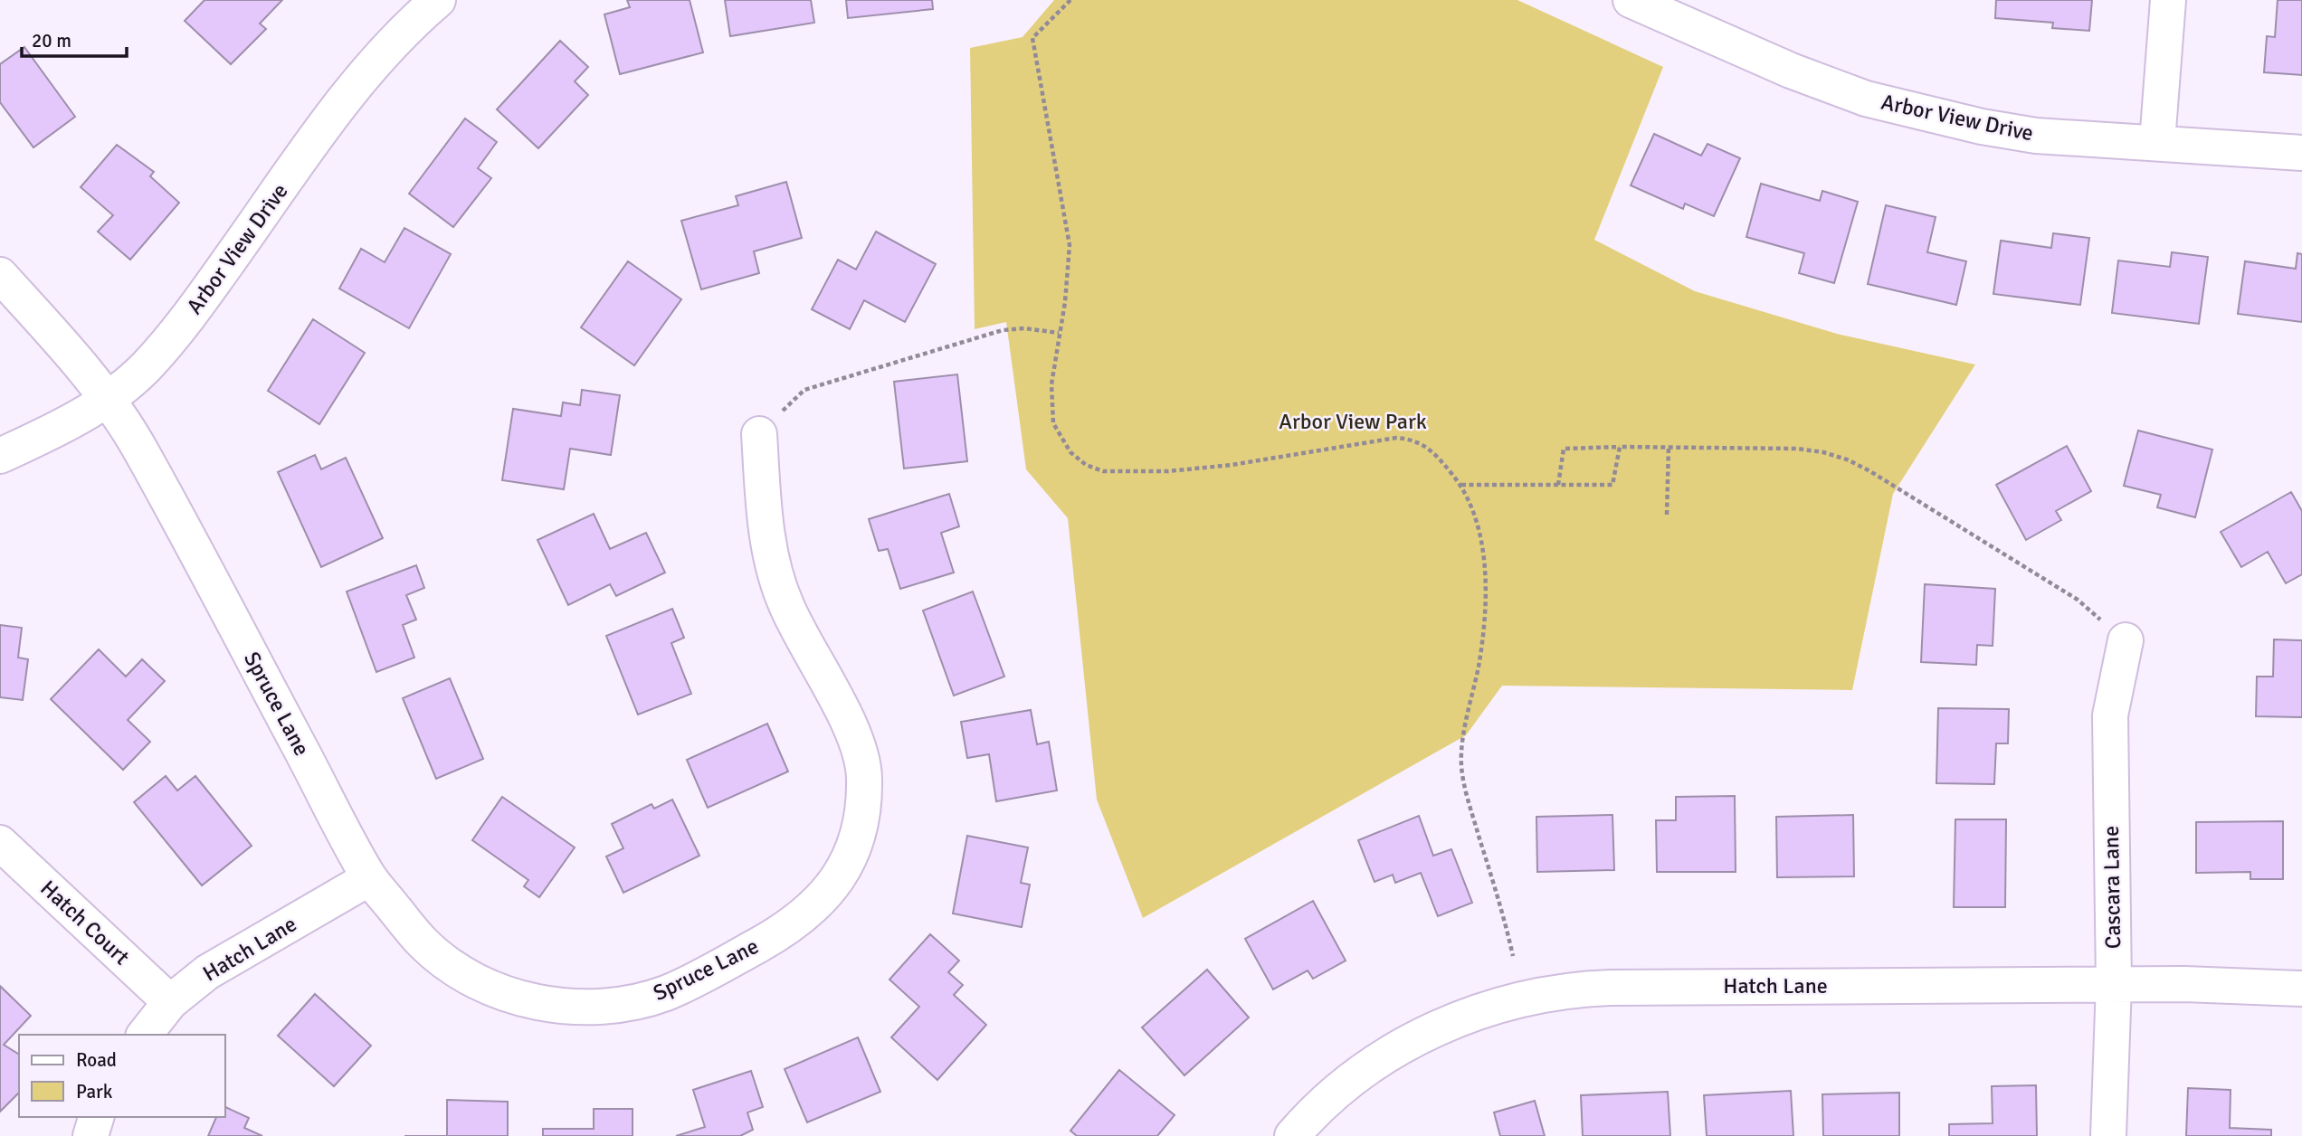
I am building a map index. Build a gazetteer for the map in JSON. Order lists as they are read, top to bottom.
{
  "streets": {
    "street": [
      "Arbor View Drive",
      "Spruce Lane",
      "Cascara Lane",
      "Hatch Court",
      "Hatch Lane"
    ]
  },
  "crossings": [
    ["Arbor View Drive", "Spruce Lane"],
    ["Spruce Lane", "Hatch Lane"],
    ["Cascara Lane", "Hatch Lane"],
    ["Hatch Court", "Hatch Lane"]
  ],
  "parks": ["Arbor View Park"],
  "legend": ["Road", "Park"],
  "scale_bar": "20 m"
}
